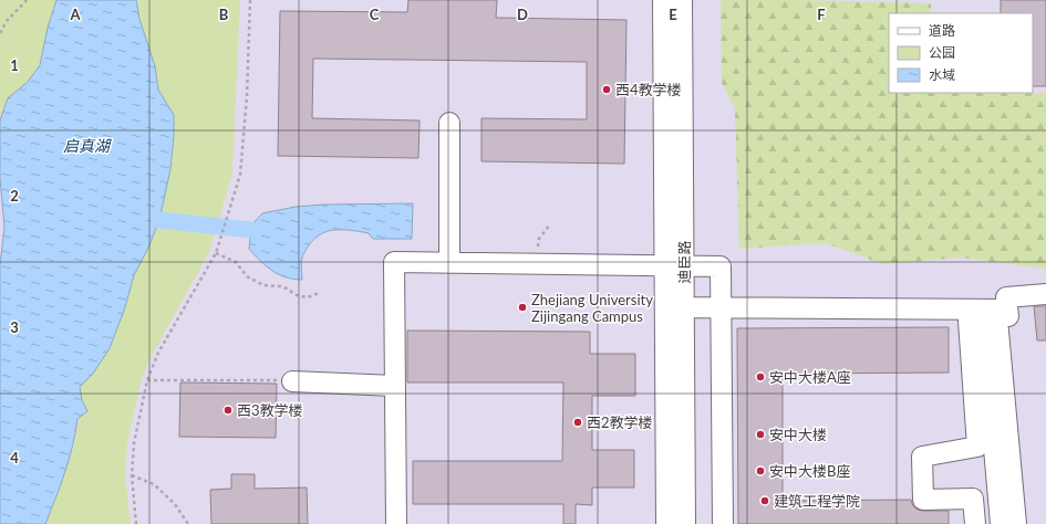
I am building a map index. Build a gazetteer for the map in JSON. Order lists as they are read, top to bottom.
{
  "streets": {
    "street": ["迪臣路"]
  },
  "water": ["启真湖"],
  "places": [
    "西4教学楼",
    "Zhejiang University Zijingang Campus",
    "安中大楼A座",
    "西3教学楼",
    "西2教学楼",
    "安中大楼",
    "安中大楼B座",
    "建筑工程学院"
  ],
  "legend": ["道路", "公园", "水域"],
  "grid": {
    "columns": [
      "A",
      "B",
      "C",
      "D",
      "E",
      "F"
    ],
    "rows": [
      "1",
      "2",
      "3",
      "4"
    ]
  }
}
